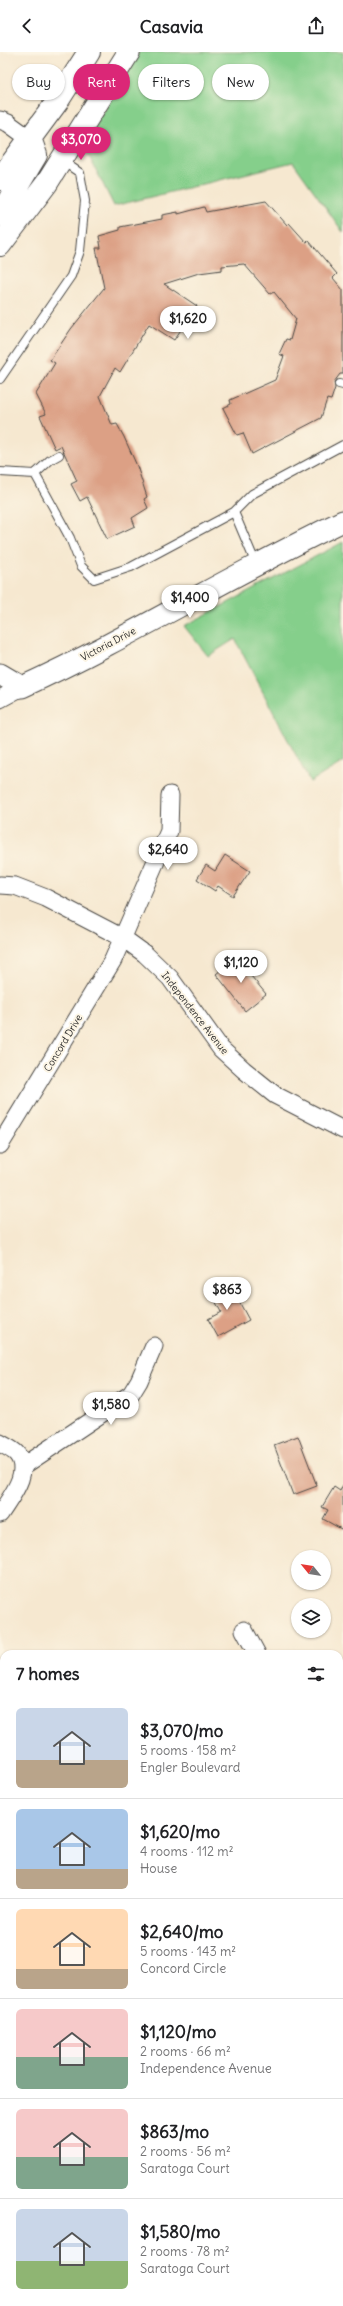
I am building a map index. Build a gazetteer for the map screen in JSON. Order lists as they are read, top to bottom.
{
  "streets": {
    "street": ["Victoria Drive", "Independence Avenue", "Concord Drive"]
  },
  "crossings": [
    ["Independence Avenue", "Concord Drive"]
  ],
  "north": "top left",
  "page": {
    "header": "Casavia",
    "chip": [
      "Buy",
      "Rent",
      "Filters",
      "New"
    ],
    "price": [
      "$3,070",
      "$1,620",
      "$1,400",
      "$2,640",
      "$1,120",
      "$863",
      "$1,580"
    ],
    "heading": "7 homes",
    "list": [
      {
        "name": "$3,070/mo",
        "note": "5 rooms · 158 m² · Engler Boulevard"
      },
      {
        "name": "$1,620/mo",
        "note": "4 rooms · 112 m² · House"
      },
      {
        "name": "$2,640/mo",
        "note": "5 rooms · 143 m² · Concord Circle"
      },
      {
        "name": "$1,120/mo",
        "note": "2 rooms · 66 m² · Independence Avenue"
      },
      {
        "name": "$863/mo",
        "note": "2 rooms · 56 m² · Saratoga Court"
      },
      {
        "name": "$1,580/mo",
        "note": "2 rooms · 78 m² · Saratoga Court"
      }
    ]
  }
}
